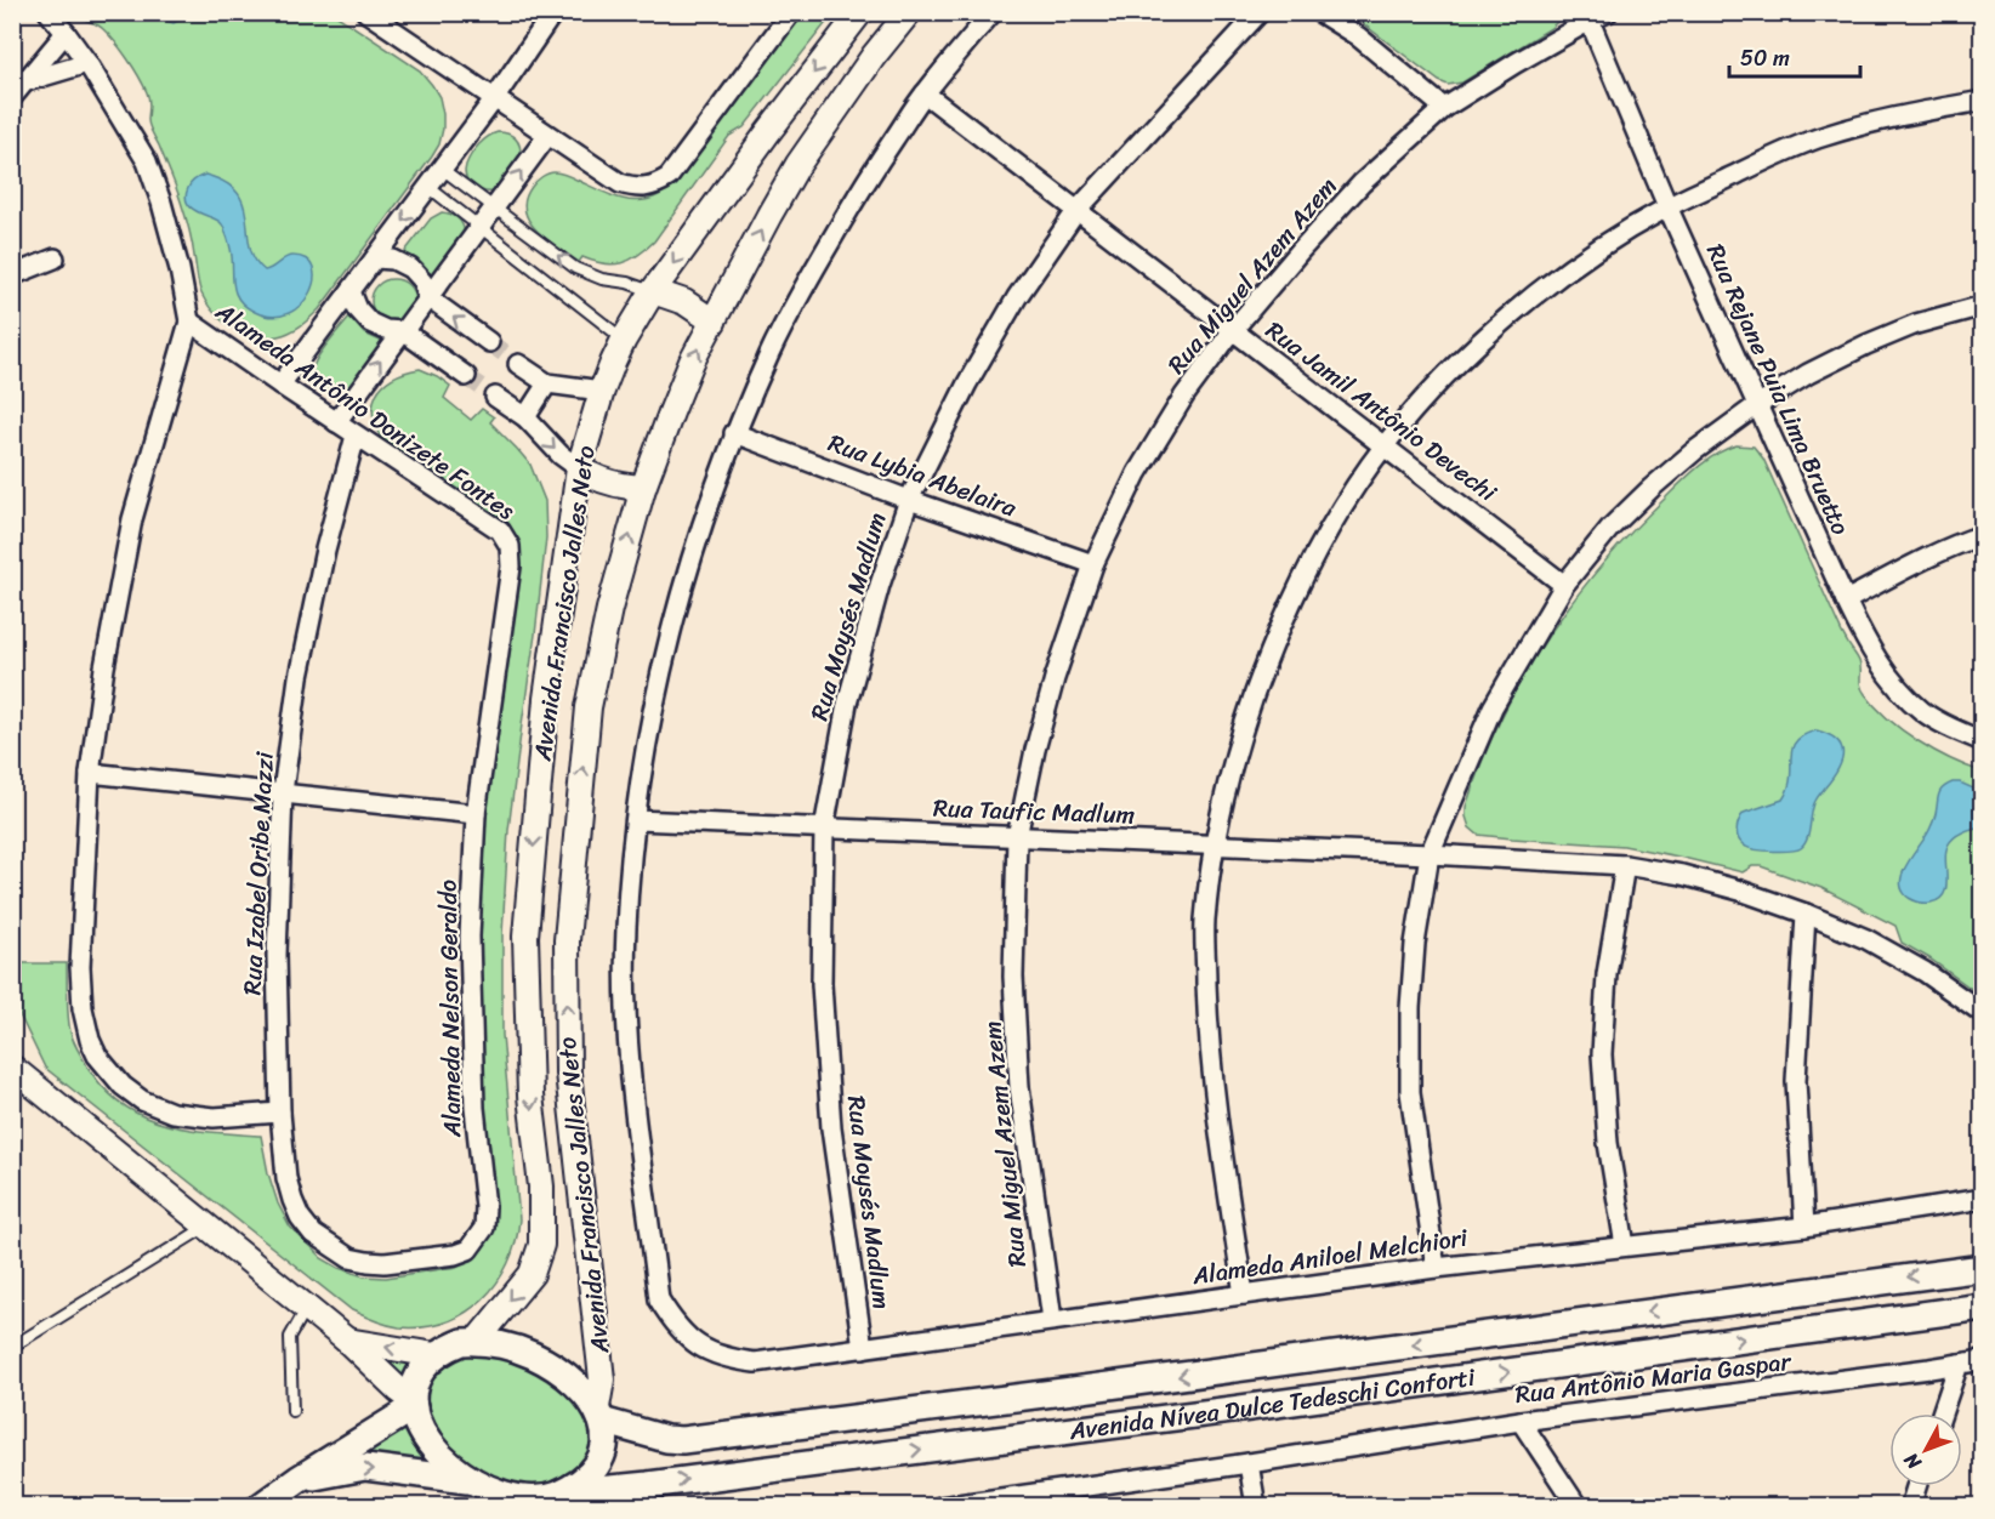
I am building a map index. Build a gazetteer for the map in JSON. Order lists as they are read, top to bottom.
{
  "streets": {
    "main road": ["Avenida Nívea Dulce Tedeschi Conforti"],
    "street": [
      "Rua Miguel Azem Azem",
      "Rua Rejane Puia Lima Bruetto",
      "Alameda Antônio Donizete Fontes",
      "Rua Jamil Antônio Devechi",
      "Rua Lybia Abelaira",
      "Avenida Francisco Jalles Neto",
      "Rua Moysés Madlum",
      "Rua Taufic Madlum",
      "Rua Izabel Oribe Mazzi",
      "Alameda Nelson Geraldo",
      "Alameda Aniloel Melchiori",
      "Rua Antônio Maria Gaspar"
    ]
  },
  "crossings": [
    ["Rua Miguel Azem Azem", "Rua Rejane Puia Lima Bruetto"],
    ["Rua Miguel Azem Azem", "Rua Jamil Antônio Devechi"],
    ["Rua Miguel Azem Azem", "Rua Lybia Abelaira"],
    ["Rua Miguel Azem Azem", "Rua Taufic Madlum"],
    ["Rua Miguel Azem Azem", "Alameda Aniloel Melchiori"],
    ["Alameda Antônio Donizete Fontes", "Rua Izabel Oribe Mazzi"],
    ["Alameda Antônio Donizete Fontes", "Alameda Nelson Geraldo"],
    ["Rua Jamil Antônio Devechi", "Rua Moysés Madlum"],
    ["Rua Lybia Abelaira", "Rua Moysés Madlum"],
    ["Avenida Francisco Jalles Neto", "Avenida Nívea Dulce Tedeschi Conforti"],
    ["Rua Moysés Madlum", "Rua Taufic Madlum"],
    ["Rua Moysés Madlum", "Alameda Aniloel Melchiori"],
    ["Rua Taufic Madlum", "Alameda Aniloel Melchiori"],
    ["Rua Izabel Oribe Mazzi", "Alameda Nelson Geraldo"]
  ],
  "scale_bar": "50 m",
  "north": "bottom left"
}
